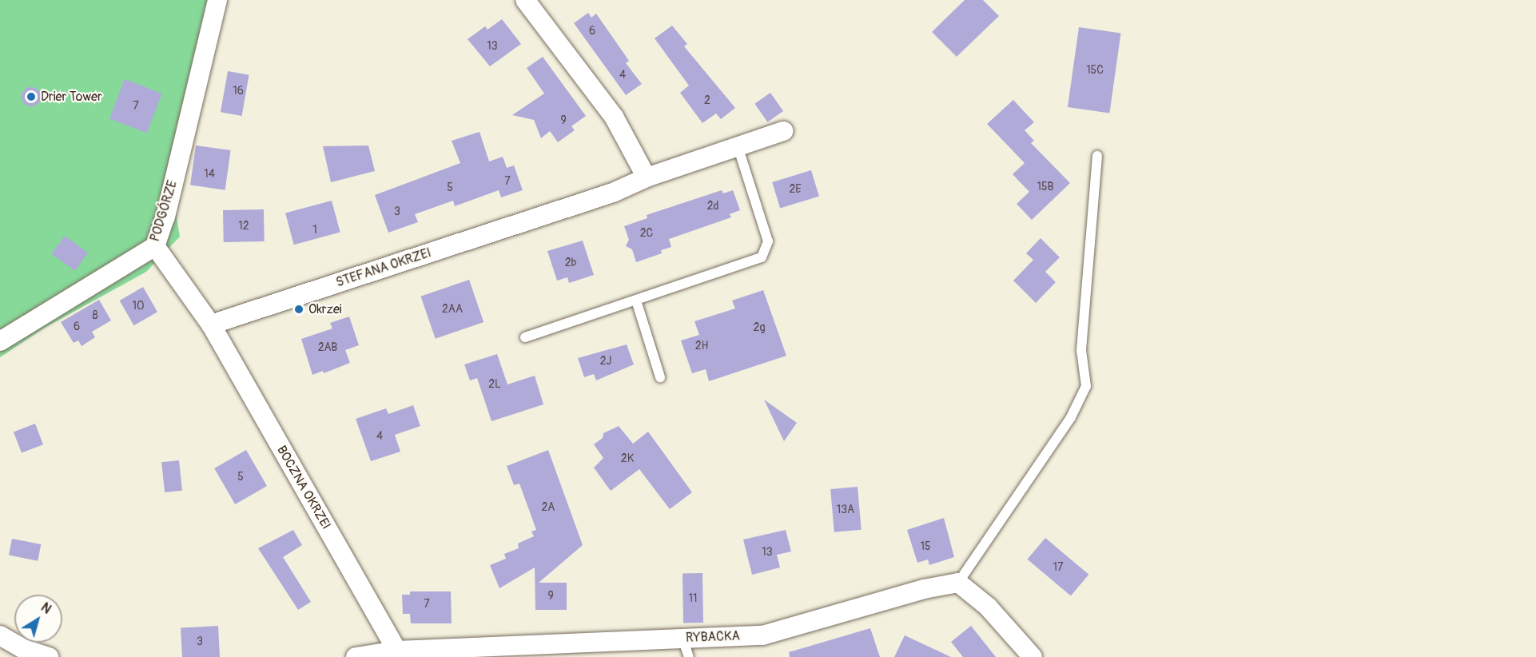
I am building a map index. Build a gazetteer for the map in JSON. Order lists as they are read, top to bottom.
{
  "streets": {
    "street": [
      "PODGÓRZE",
      "STEFANA OKRZEI",
      "BOCZNA OKRZEI",
      "RYBACKA"
    ]
  },
  "crossings": [
    ["STEFANA OKRZEI", "BOCZNA OKRZEI"],
    ["BOCZNA OKRZEI", "RYBACKA"]
  ],
  "places": ["Drier Tower", "Okrzei"],
  "house_numbers": [
    "6",
    "13",
    "15C",
    "4",
    "16",
    "2",
    "7",
    "9",
    "14",
    "7",
    "15B",
    "5",
    "2E",
    "2d",
    "3",
    "12",
    "1",
    "2C",
    "2b",
    "10",
    "2AA",
    "8",
    "6",
    "2g",
    "2H",
    "2AB",
    "2J",
    "2L",
    "4",
    "2K",
    "5",
    "2A",
    "13A",
    "15",
    "13",
    "17",
    "9",
    "11",
    "7",
    "3"
  ],
  "north": "top right"
}
